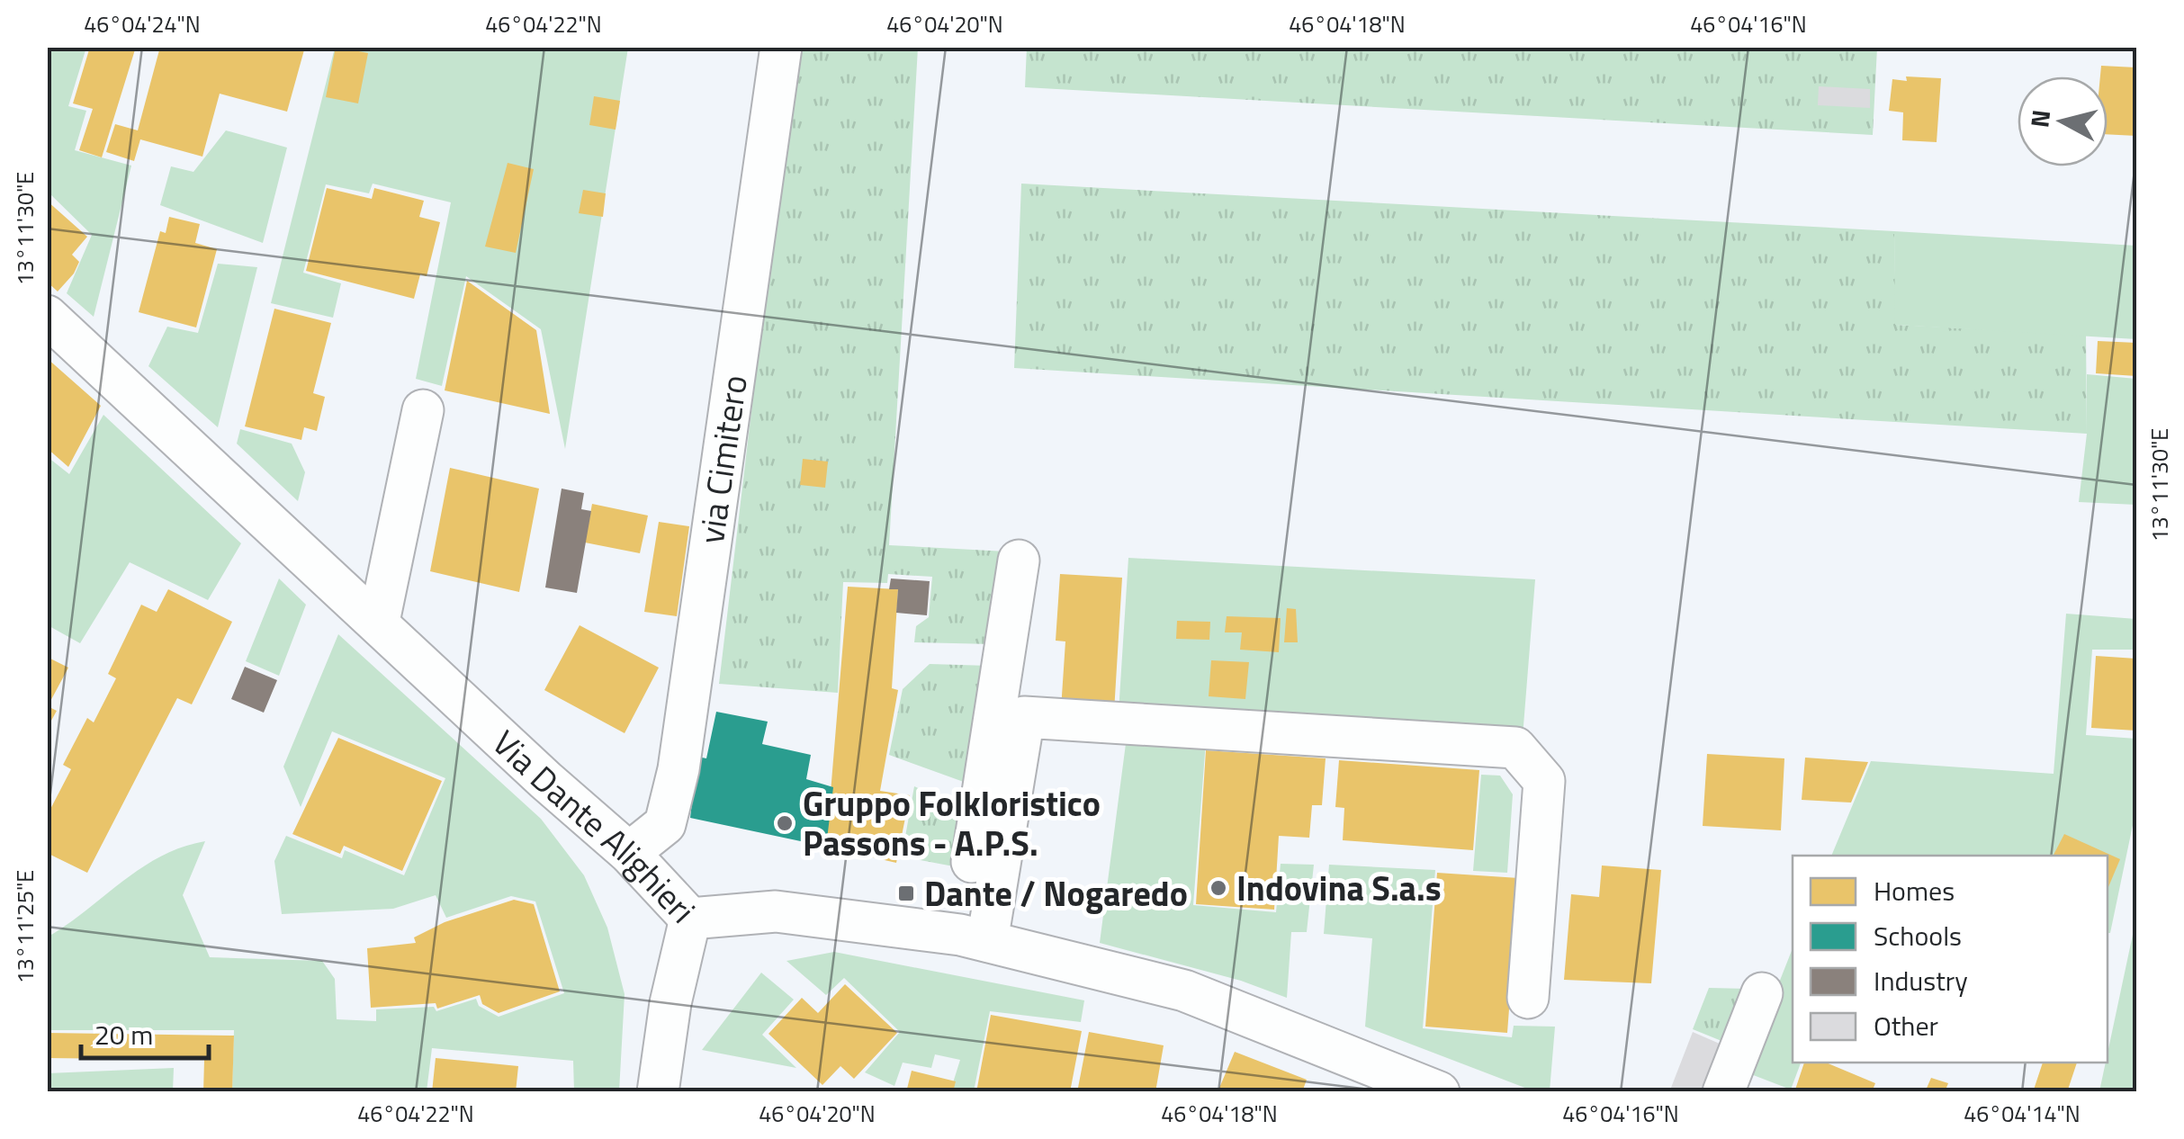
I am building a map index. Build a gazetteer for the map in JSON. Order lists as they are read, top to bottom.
{
  "streets": {
    "street": ["via Cimitero", "Via Dante Alighieri"]
  },
  "crossings": [
    ["via Cimitero", "Via Dante Alighieri"]
  ],
  "places": {
    "other": ["Gruppo Folkloristico Passons - A.P.S.", "Indovina S.a.s"],
    "transit": ["Dante / Nogaredo"]
  },
  "legend": [
    "Homes",
    "Schools",
    "Industry",
    "Other"
  ],
  "scale_bar": "20 m",
  "north": "left",
  "coordinates": [
    "46°04'24\"N",
    "46°04'22\"N",
    "46°04'20\"N",
    "46°04'18\"N",
    "46°04'16\"N",
    "13°11'30\"E",
    "13°11'25\"E",
    "46°04'14\"N"
  ]
}
